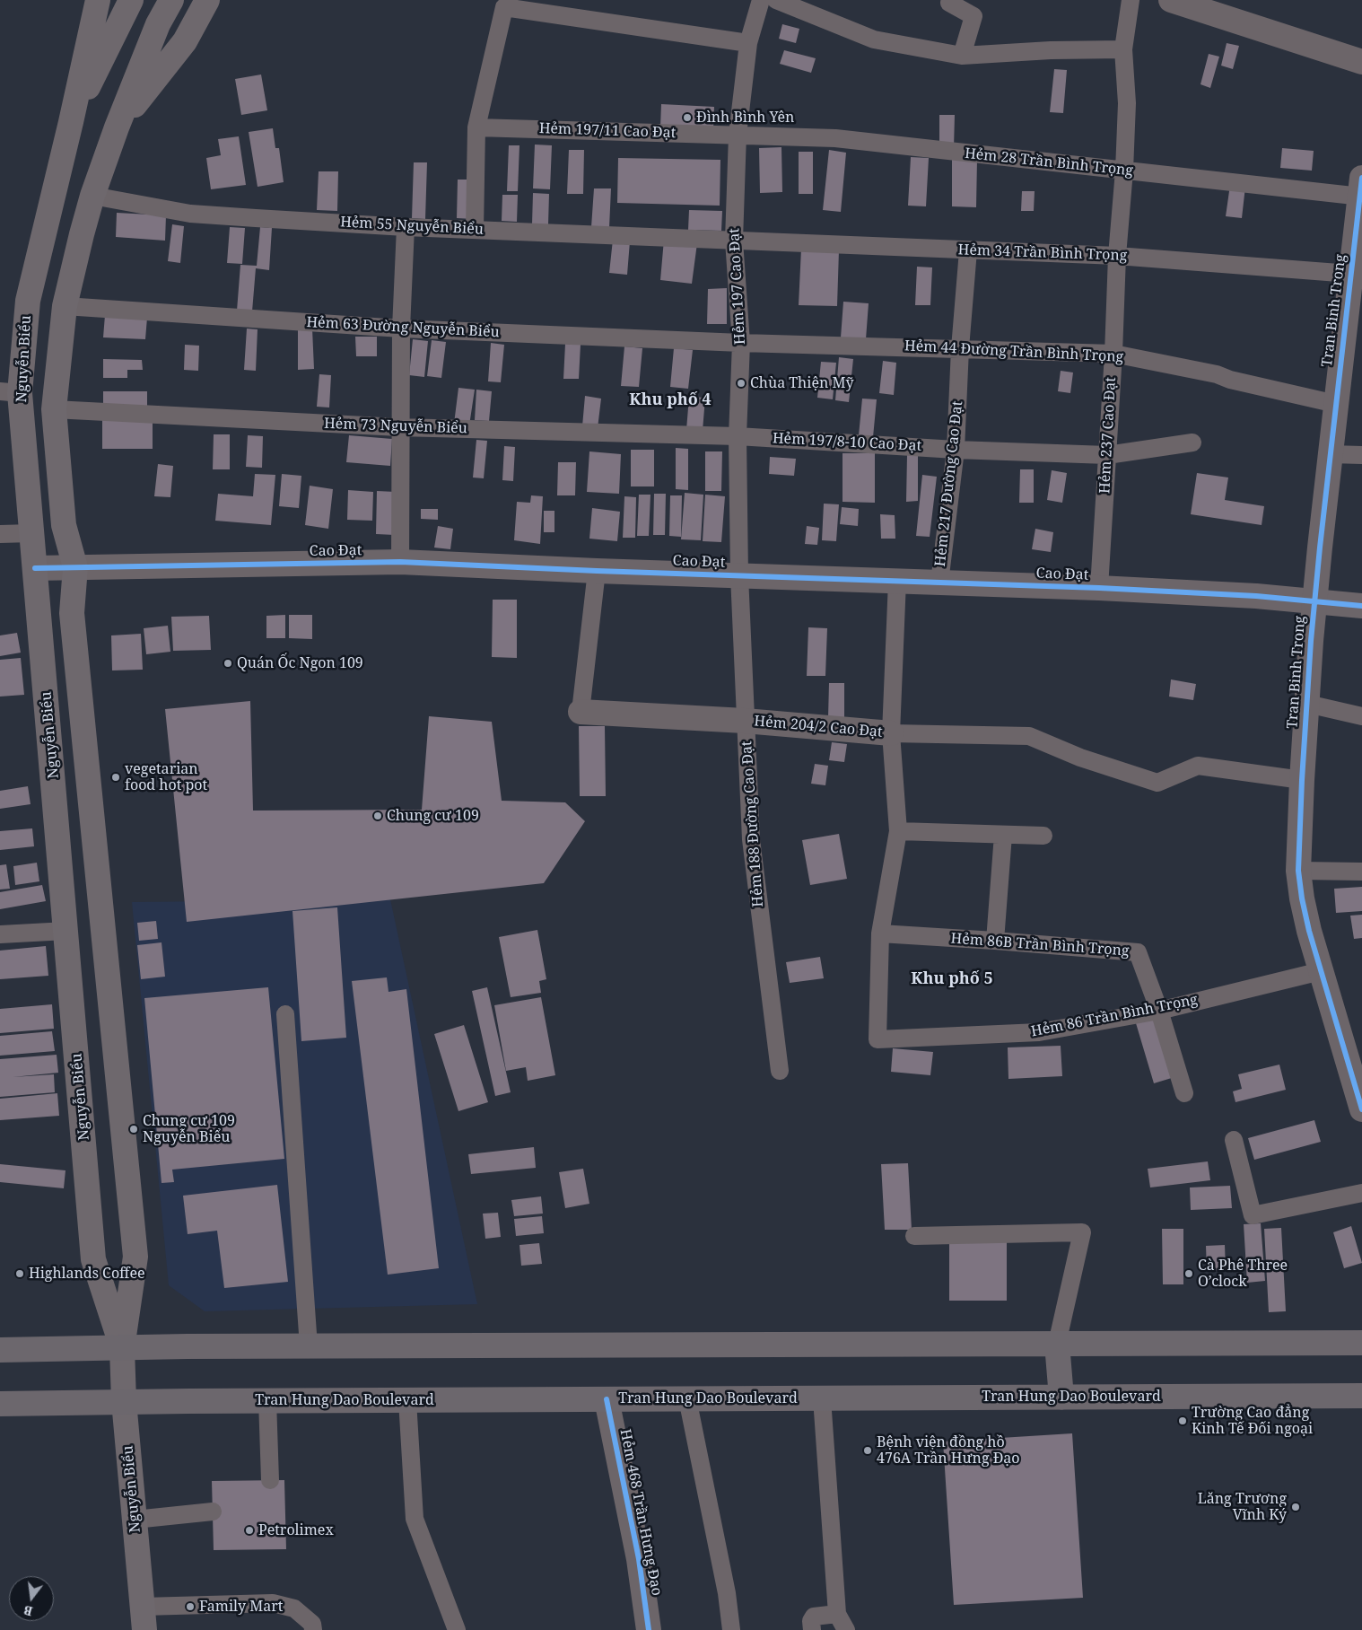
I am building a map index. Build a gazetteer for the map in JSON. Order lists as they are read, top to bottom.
{
  "streets": {
    "main road": ["Nguyễn Biểu", "Tran Hung Dao Boulevard"],
    "street": [
      "Tran Binh Trong",
      "Cao Đạt",
      "Hẻm 204/2 Cao Đạt",
      "Hẻm 468 Trần Hưng Ðạo"
    ],
    "lane": [
      "Hẻm 197/11 Cao Đạt",
      "Hẻm 28 Trần Bình Trọng",
      "Hẻm 55 Nguyễn Biểu",
      "Hẻm 34 Trần Bình Trọng",
      "Hẻm 197 Cao Đạt",
      "Hẻm 63 Đường Nguyễn Biểu",
      "Hẻm 44 Đường Trần Bình Trọng",
      "Hẻm 73 Nguyễn Biểu",
      "Hẻm 237 Cao Đạt",
      "Hẻm 197/8-10 Cao Đạt",
      "Hẻm 217 Đường Cao Đạt",
      "Hẻm 188 Đường Cao Đạt",
      "Hẻm 86B Trần Bình Trọng",
      "Hẻm 86 Trần Bình Trọng"
    ]
  },
  "crossings": [
    ["Hẻm 197/11 Cao Đạt", "Hẻm 28 Trần Bình Trọng"],
    ["Hẻm 197/11 Cao Đạt", "Hẻm 197 Cao Đạt"],
    ["Hẻm 28 Trần Bình Trọng", "Hẻm 197 Cao Đạt"],
    ["Hẻm 28 Trần Bình Trọng", "Tran Binh Trong"],
    ["Hẻm 28 Trần Bình Trọng", "Hẻm 237 Cao Đạt"],
    ["Hẻm 55 Nguyễn Biểu", "Hẻm 34 Trần Bình Trọng"],
    ["Hẻm 55 Nguyễn Biểu", "Hẻm 197 Cao Đạt"],
    ["Hẻm 55 Nguyễn Biểu", "Nguyễn Biểu"],
    ["Hẻm 34 Trần Bình Trọng", "Hẻm 197 Cao Đạt"],
    ["Hẻm 34 Trần Bình Trọng", "Tran Binh Trong"],
    ["Hẻm 34 Trần Bình Trọng", "Hẻm 237 Cao Đạt"],
    ["Hẻm 34 Trần Bình Trọng", "Hẻm 217 Đường Cao Đạt"],
    ["Hẻm 197 Cao Đạt", "Hẻm 63 Đường Nguyễn Biểu"],
    ["Hẻm 197 Cao Đạt", "Hẻm 44 Đường Trần Bình Trọng"],
    ["Hẻm 197 Cao Đạt", "Hẻm 73 Nguyễn Biểu"],
    ["Hẻm 197 Cao Đạt", "Hẻm 197/8-10 Cao Đạt"],
    ["Hẻm 197 Cao Đạt", "Cao Đạt"],
    ["Hẻm 197 Cao Đạt", "Hẻm 188 Đường Cao Đạt"],
    ["Tran Binh Trong", "Hẻm 44 Đường Trần Bình Trọng"],
    ["Tran Binh Trong", "Cao Đạt"],
    ["Tran Binh Trong", "Hẻm 86 Trần Bình Trọng"],
    ["Hẻm 63 Đường Nguyễn Biểu", "Hẻm 44 Đường Trần Bình Trọng"],
    ["Hẻm 63 Đường Nguyễn Biểu", "Nguyễn Biểu"],
    ["Hẻm 44 Đường Trần Bình Trọng", "Hẻm 237 Cao Đạt"],
    ["Hẻm 44 Đường Trần Bình Trọng", "Hẻm 217 Đường Cao Đạt"],
    ["Nguyễn Biểu", "Hẻm 73 Nguyễn Biểu"],
    ["Nguyễn Biểu", "Cao Đạt"],
    ["Nguyễn Biểu", "Tran Hung Dao Boulevard"],
    ["Hẻm 73 Nguyễn Biểu", "Hẻm 197/8-10 Cao Đạt"],
    ["Hẻm 237 Cao Đạt", "Hẻm 197/8-10 Cao Đạt"],
    ["Hẻm 237 Cao Đạt", "Cao Đạt"],
    ["Hẻm 197/8-10 Cao Đạt", "Hẻm 217 Đường Cao Đạt"],
    ["Hẻm 217 Đường Cao Đạt", "Cao Đạt"],
    ["Cao Đạt", "Hẻm 188 Đường Cao Đạt"],
    ["Hẻm 204/2 Cao Đạt", "Hẻm 188 Đường Cao Đạt"],
    ["Hẻm 86B Trần Bình Trọng", "Hẻm 86 Trần Bình Trọng"],
    ["Tran Hung Dao Boulevard", "Hẻm 468 Trần Hưng Ðạo"]
  ],
  "districts": ["Khu phố 4", "Khu phố 5"],
  "places": [
    "Đình Bình Yên",
    "Chùa Thiện Mỹ",
    "Quán Ốc Ngon 109",
    "vegetarian food hot pot",
    "Chung cư 109",
    "Chung cư 109 Nguyễn Biểu",
    "Highlands Coffee",
    "Cà Phê Three O’clock",
    "Trường Cao đẳng Kinh Tế Đối ngoại",
    "Bệnh viện đồng hồ 476A Trần Hưng Đạo",
    "Lăng Trương Vĩnh Ký",
    "Petrolimex",
    "Family Mart"
  ],
  "north": "bottom"
}
